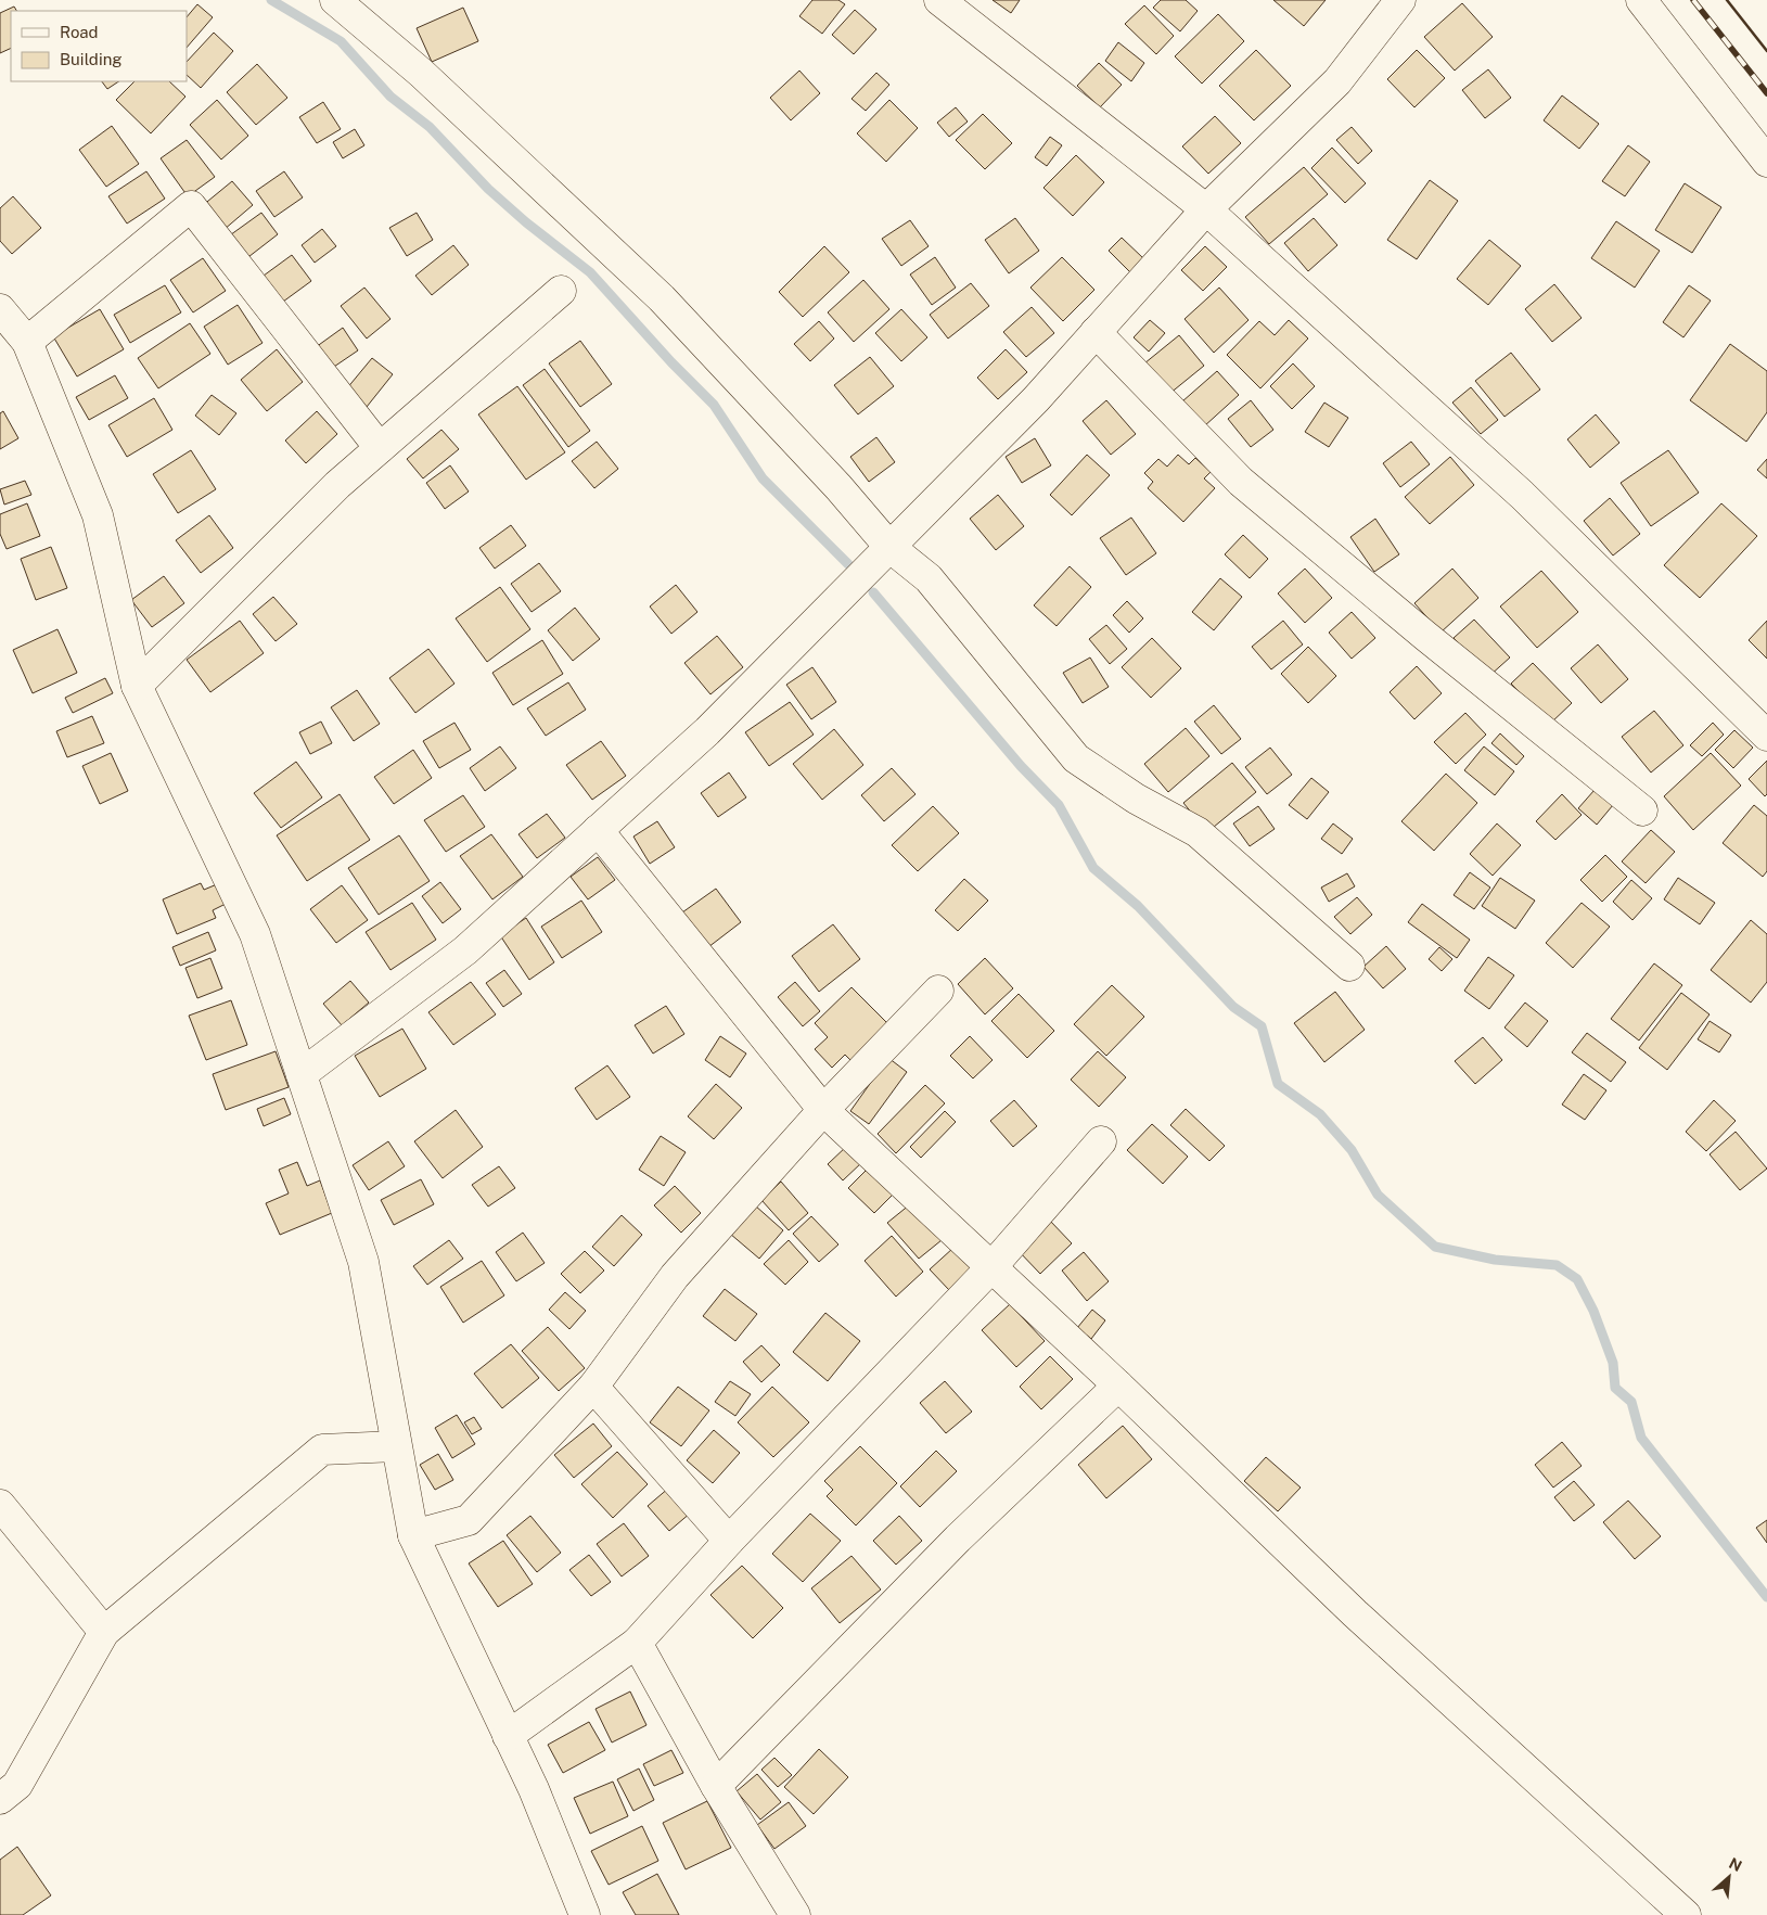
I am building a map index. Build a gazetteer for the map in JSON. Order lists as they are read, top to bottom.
{
  "legend": ["Road", "Building"],
  "north": "top right"
}
